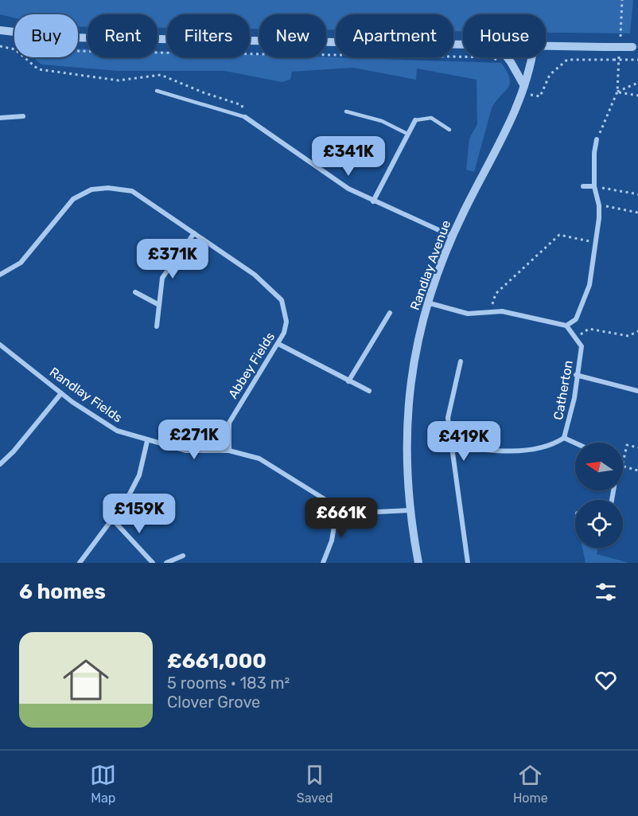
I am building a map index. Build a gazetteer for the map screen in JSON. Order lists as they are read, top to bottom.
{
  "streets": {
    "street": [
      "Randlay Avenue",
      "Abbey Fields",
      "Catherton",
      "Randlay Fields"
    ]
  },
  "crossings": [
    ["Randlay Avenue", "Randlay Fields"],
    ["Abbey Fields", "Randlay Fields"]
  ],
  "north": "left",
  "page": {
    "chip": [
      "Buy",
      "Rent",
      "Filters",
      "New",
      "Apartment",
      "House"
    ],
    "price": [
      "£341K",
      "£371K",
      "£271K",
      "£419K",
      "£159K",
      "£661K"
    ],
    "heading": "6 homes",
    "list": [
      {
        "name": "£661,000",
        "note": "5 rooms · 183 m² · Clover Grove"
      }
    ],
    "tabs": ["Map", "Saved", "Home"]
  }
}
